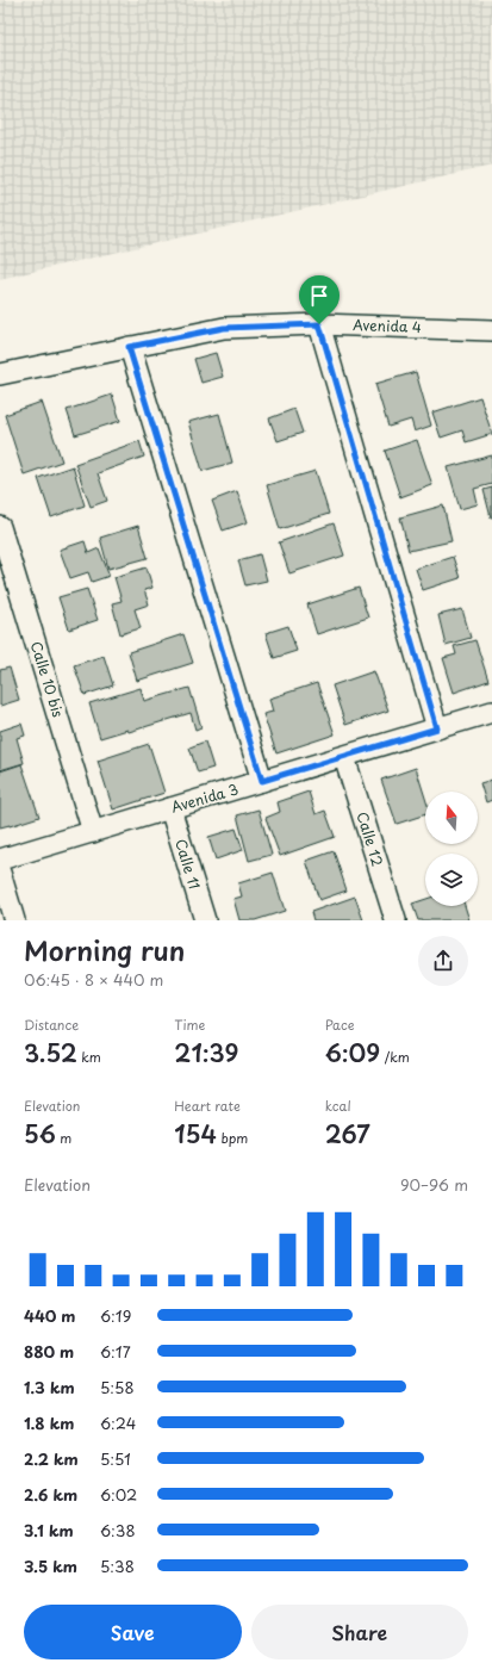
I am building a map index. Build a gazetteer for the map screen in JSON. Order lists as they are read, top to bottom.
{
  "streets": {
    "street": [
      "Avenida 4",
      "Calle 10 bis",
      "Avenida 3",
      "Calle 12",
      "Calle 11"
    ]
  },
  "crossings": [
    ["Calle 10 bis", "Avenida 3"],
    ["Avenida 3", "Calle 12"],
    ["Avenida 3", "Calle 11"]
  ],
  "north": "top",
  "page": {
    "heading": ["Morning run", "06:45 · 8 × 440 m"],
    "stats": [
      ["Distance", "3.52 km"],
      ["Time", "21:39"],
      ["Pace", "6:09 /km"],
      ["Elevation", "56 m"],
      ["Heart rate", "154 bpm"],
      ["kcal", "267"]
    ],
    "chart": ["Elevation", "90–96 m"],
    "list": [
      {
        "name": "440 m",
        "note": "6:19"
      },
      {
        "name": "880 m",
        "note": "6:17"
      },
      {
        "name": "1.3 km",
        "note": "5:58"
      },
      {
        "name": "1.8 km",
        "note": "6:24"
      },
      {
        "name": "2.2 km",
        "note": "5:51"
      },
      {
        "name": "2.6 km",
        "note": "6:02"
      },
      {
        "name": "3.1 km",
        "note": "6:38"
      },
      {
        "name": "3.5 km",
        "note": "5:38"
      }
    ],
    "buttons": ["Save", "Share"]
  }
}
